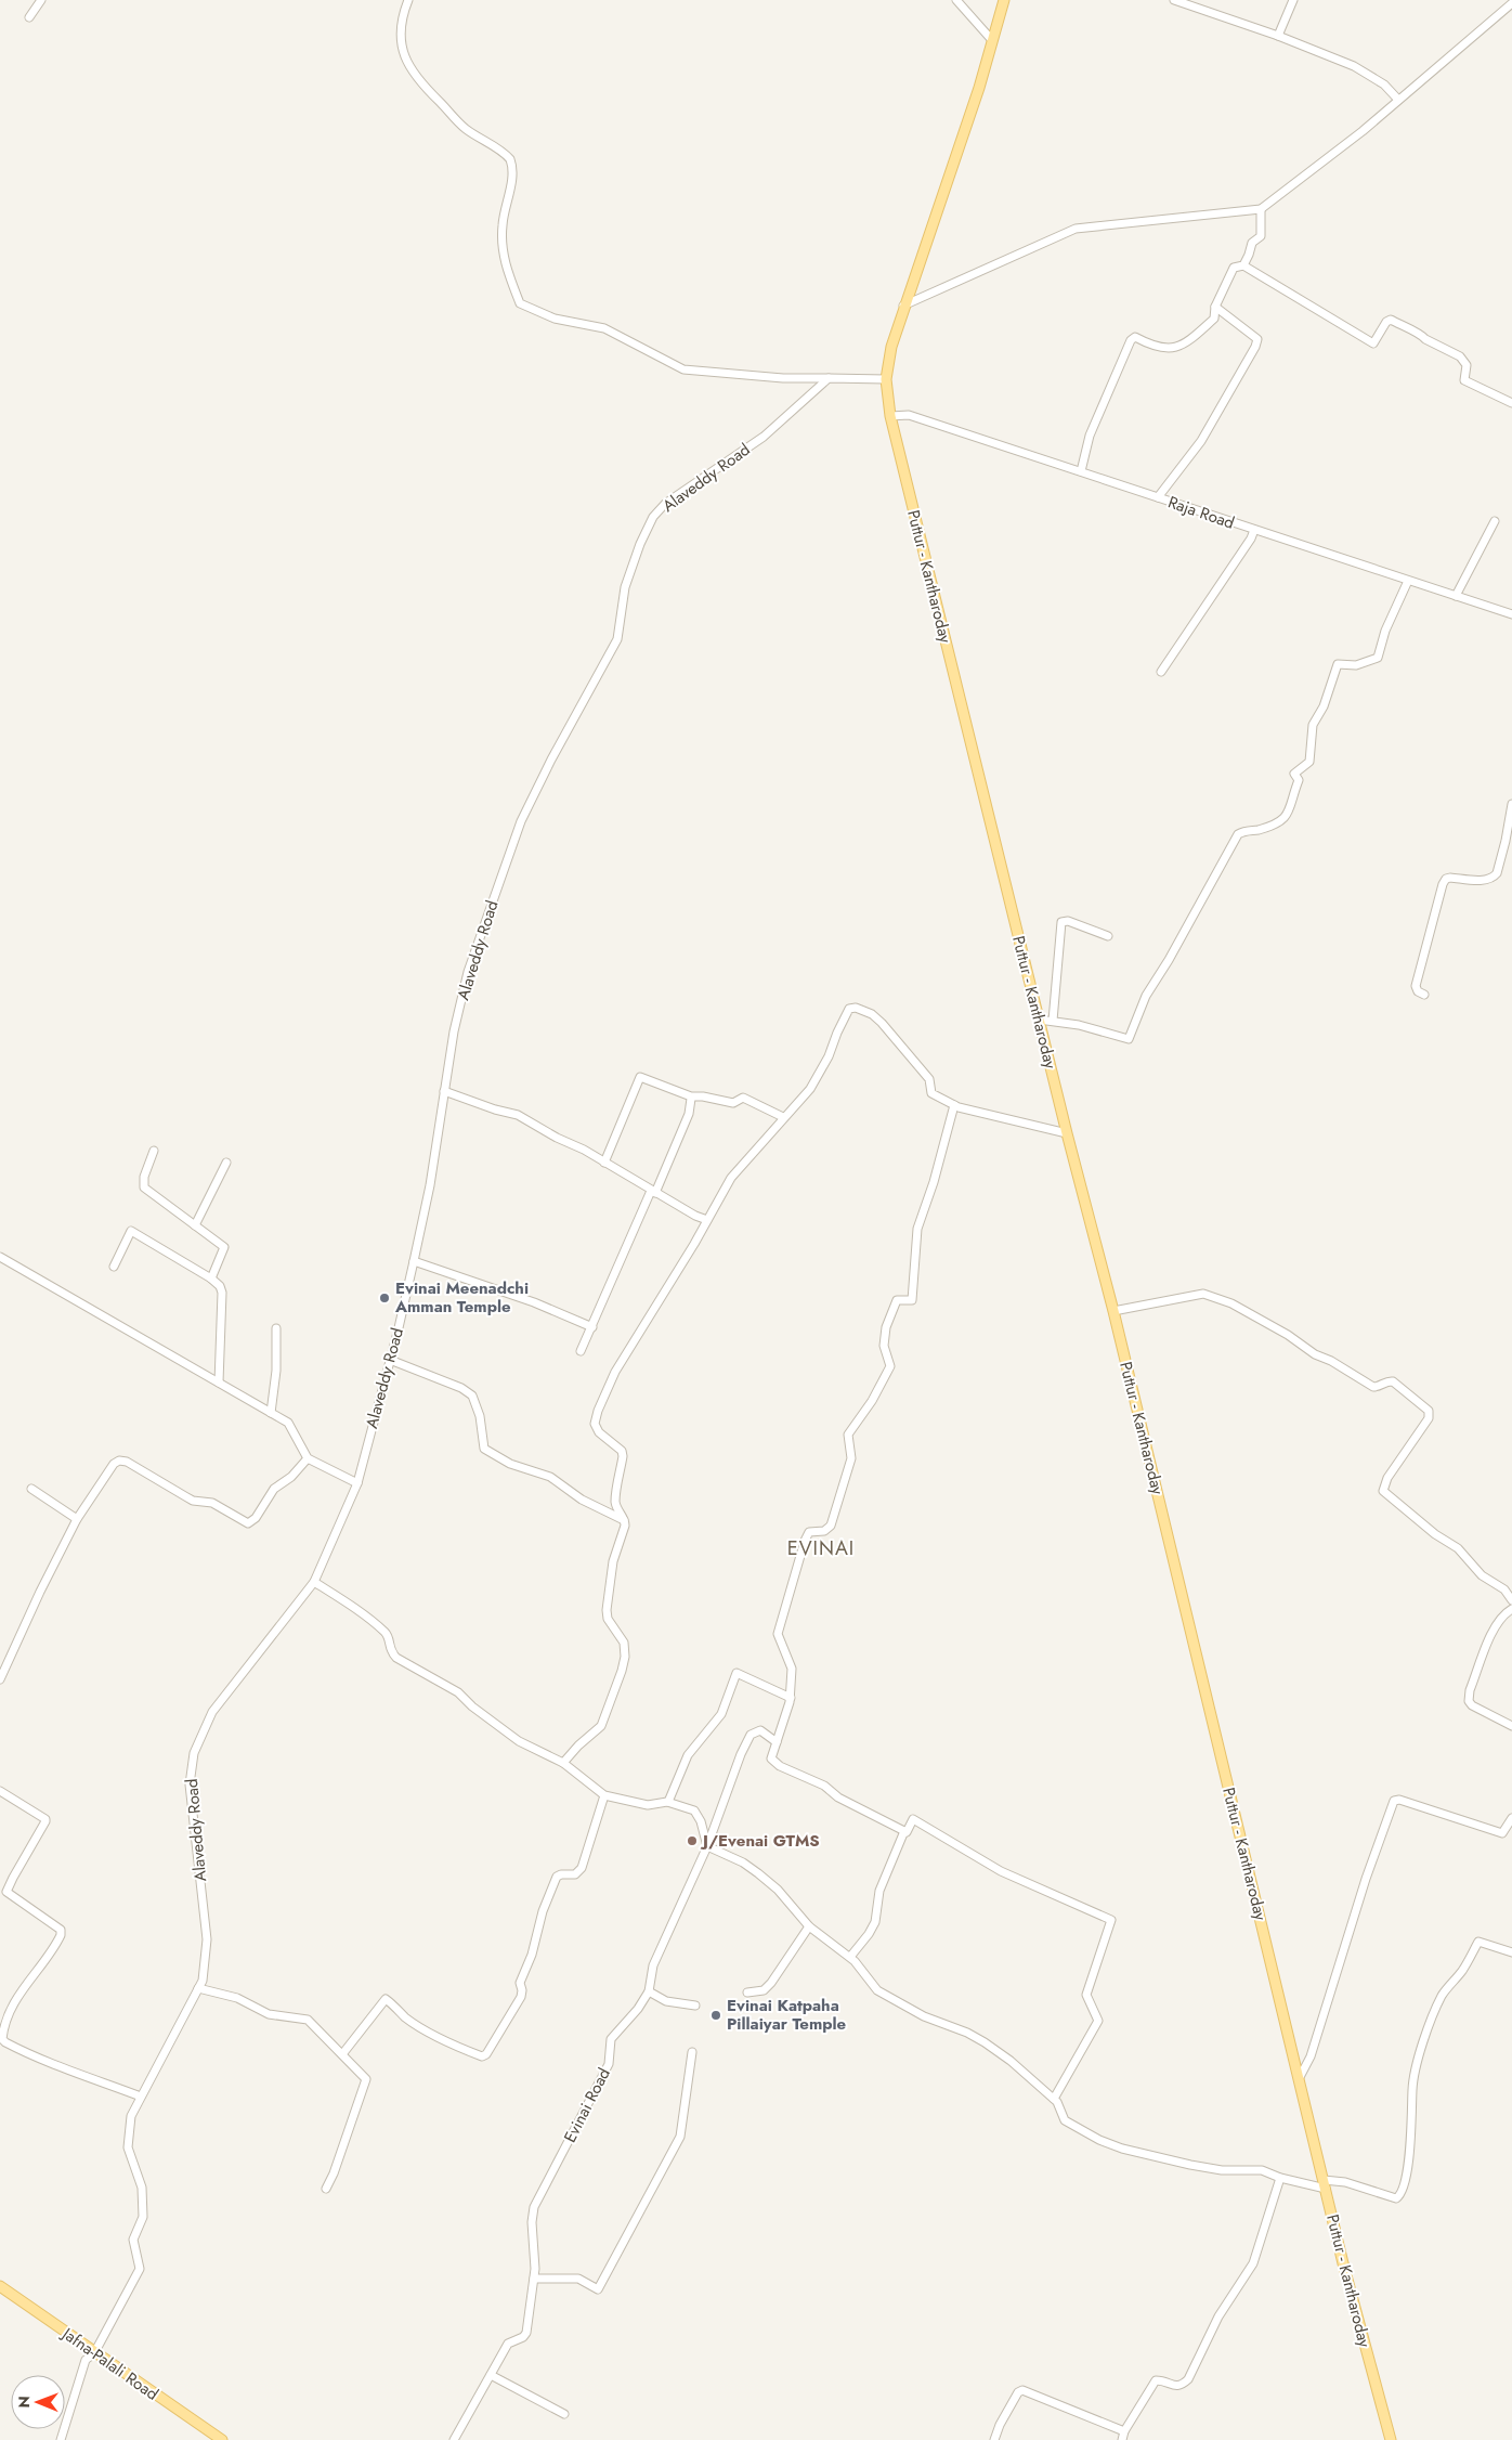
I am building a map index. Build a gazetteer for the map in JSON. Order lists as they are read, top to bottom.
{
  "streets": {
    "main road": ["Puttur - Kantharoday", "Jafna-Palali Road"],
    "street": ["Alaveddy Road", "Raja Road", "Evinai Road"]
  },
  "crossings": [
    ["Alaveddy Road", "Jafna-Palali Road"],
    ["Raja Road", "Puttur - Kantharoday"]
  ],
  "districts": ["EVINAI"],
  "places": ["Evinai Meenadchi Amman Temple", "J/Evenai GTMS", "Evinai Katpaha Pillaiyar Temple"],
  "north": "left"
}
